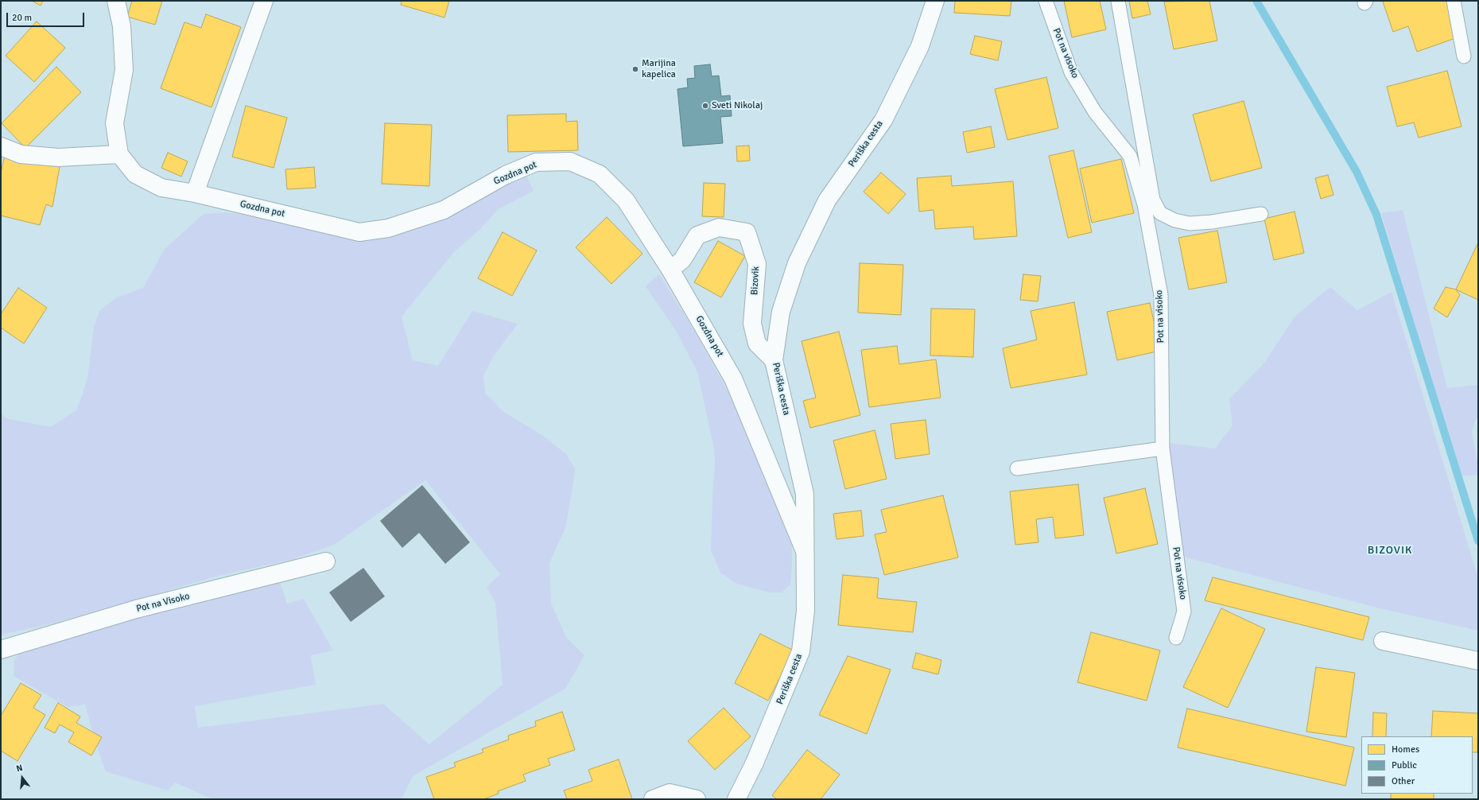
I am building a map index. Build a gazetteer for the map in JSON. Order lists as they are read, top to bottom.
{
  "streets": {
    "street": [
      "Periška cesta",
      "Gozdna pot",
      "Bizovik",
      "Pot na Visoko"
    ],
    "lane": ["Pot na visoko"]
  },
  "crossings": [
    ["Periška cesta", "Gozdna pot"],
    ["Periška cesta", "Bizovik"],
    ["Gozdna pot", "Bizovik"]
  ],
  "districts": ["BIZOVIK"],
  "places": ["Marijina kapelica", "Sveti Nikolaj"],
  "legend": ["Homes", "Public", "Other"],
  "scale_bar": "20 m",
  "north": "top"
}
